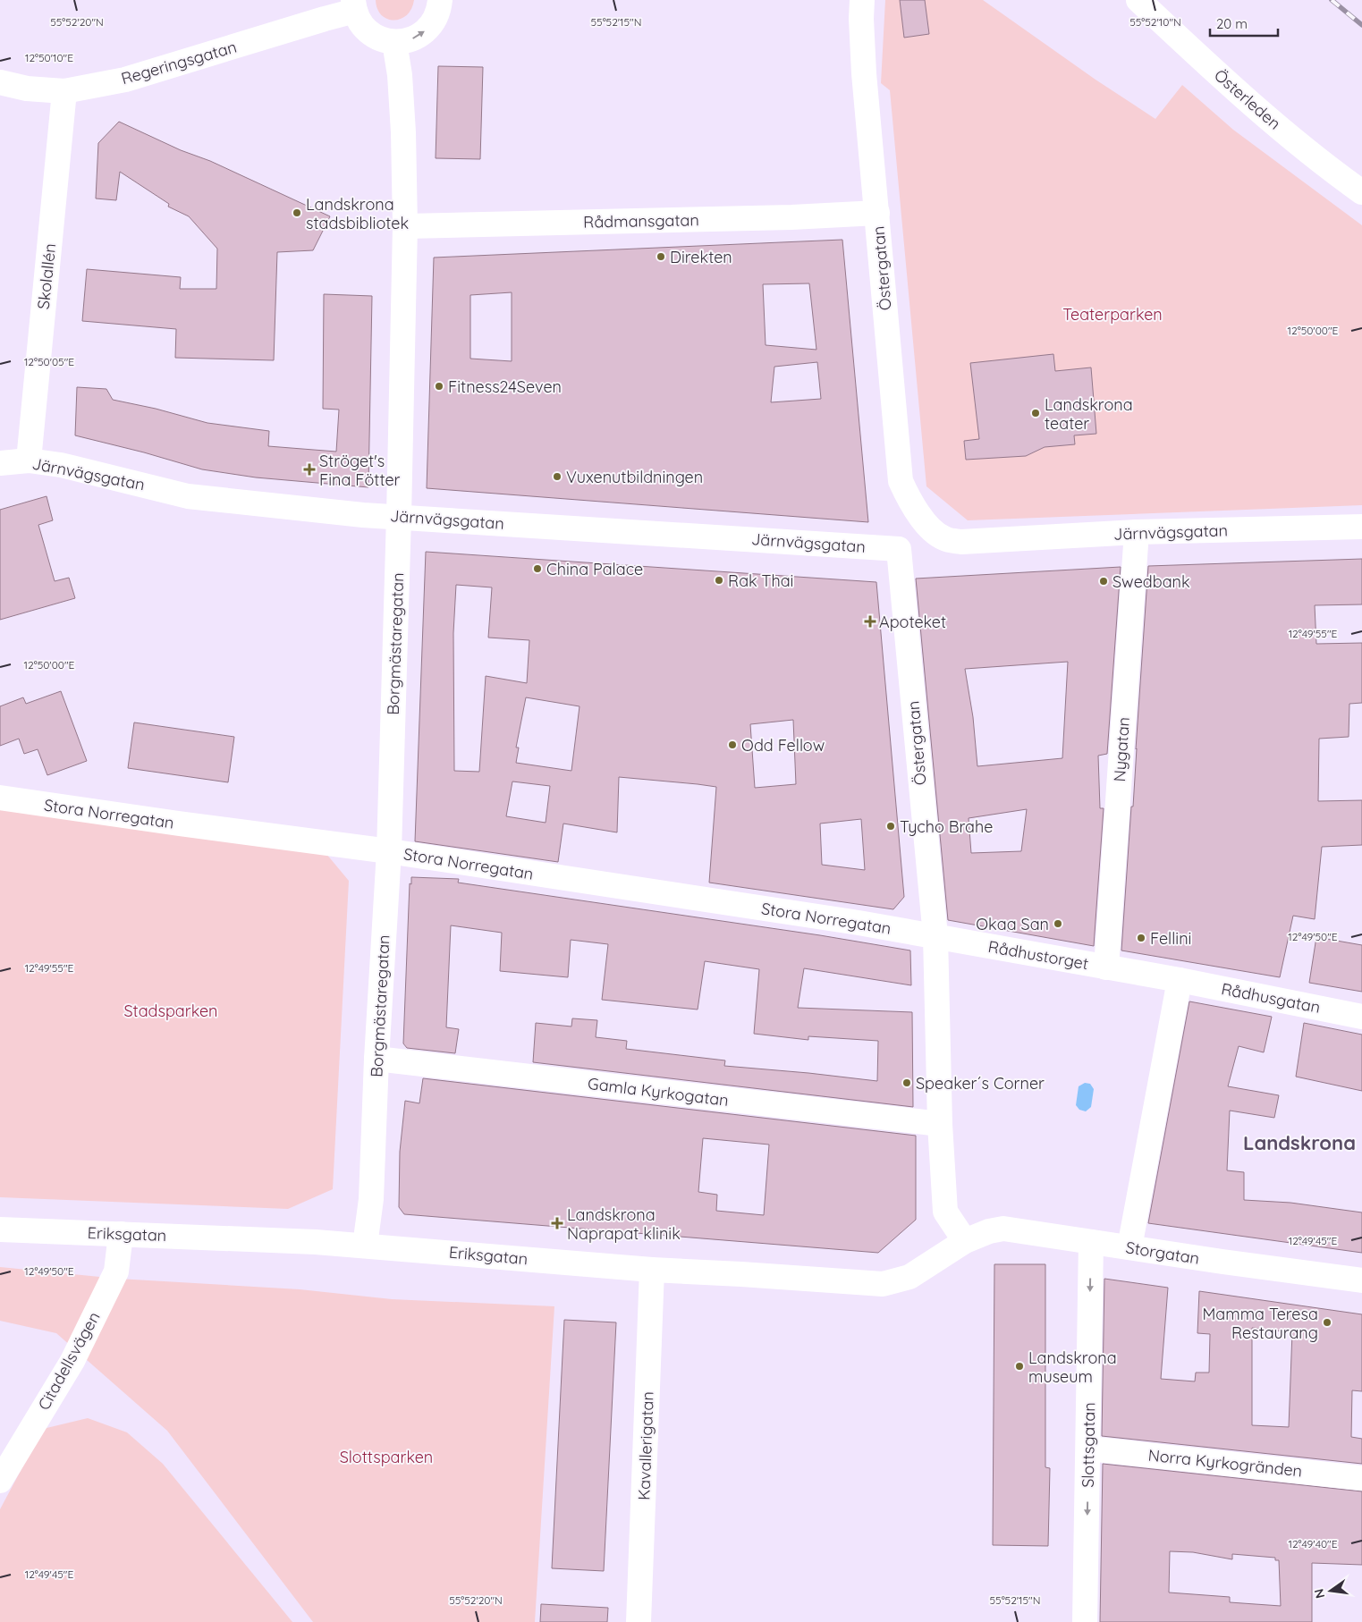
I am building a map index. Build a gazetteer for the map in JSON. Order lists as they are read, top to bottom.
{
  "streets": {
    "street": [
      "Regeringsgatan",
      "Österleden",
      "Rådmansgatan",
      "Östergatan",
      "Skolallén",
      "Järnvägsgatan",
      "Borgmästaregatan",
      "Nygatan",
      "Stora Norregatan",
      "Rådhustorget",
      "Rådhusgatan",
      "Gamla Kyrkogatan",
      "Eriksgatan",
      "Storgatan",
      "Citadellsvägen",
      "Slottsgatan",
      "Kavallerigatan",
      "Norra Kyrkogränden"
    ]
  },
  "crossings": [
    ["Regeringsgatan", "Skolallén"],
    ["Rådmansgatan", "Östergatan"],
    ["Rådmansgatan", "Borgmästaregatan"],
    ["Östergatan", "Järnvägsgatan"],
    ["Östergatan", "Stora Norregatan"],
    ["Östergatan", "Rådhustorget"],
    ["Skolallén", "Järnvägsgatan"],
    ["Järnvägsgatan", "Borgmästaregatan"],
    ["Järnvägsgatan", "Nygatan"],
    ["Borgmästaregatan", "Stora Norregatan"],
    ["Borgmästaregatan", "Gamla Kyrkogatan"],
    ["Borgmästaregatan", "Eriksgatan"],
    ["Nygatan", "Rådhustorget"],
    ["Stora Norregatan", "Rådhustorget"],
    ["Rådhustorget", "Rådhusgatan"],
    ["Eriksgatan", "Storgatan"],
    ["Eriksgatan", "Citadellsvägen"],
    ["Eriksgatan", "Kavallerigatan"],
    ["Storgatan", "Slottsgatan"],
    ["Slottsgatan", "Norra Kyrkogränden"]
  ],
  "one_way": ["Slottsgatan"],
  "districts": ["Landskrona"],
  "parks": ["Teaterparken", "Stadsparken", "Slottsparken"],
  "places": {
    "other": [
      "Landskrona stadsbibliotek",
      "Direkten",
      "Fitness24Seven",
      "Landskrona teater",
      "Vuxenutbildningen",
      "China Palace",
      "Rak Thai",
      "Swedbank",
      "Odd Fellow",
      "Tycho Brahe",
      "Okaa San",
      "Fellini",
      "Speaker´s Corner",
      "Mamma Teresa Restaurang",
      "Landskrona museum"
    ],
    "health": ["Ströget's Fina Fötter", "Apoteket", "Landskrona Naprapat klinik"]
  },
  "scale_bar": "20 m",
  "north": "left",
  "coordinates": [
    "55°52'20\"N",
    "55°52'15\"N",
    "55°52'10\"N",
    "12°50'10\"E",
    "12°50'00\"E",
    "12°50'05\"E",
    "12°49'55\"E",
    "12°49'50\"E",
    "12°49'45\"E",
    "12°49'40\"E"
  ]
}
